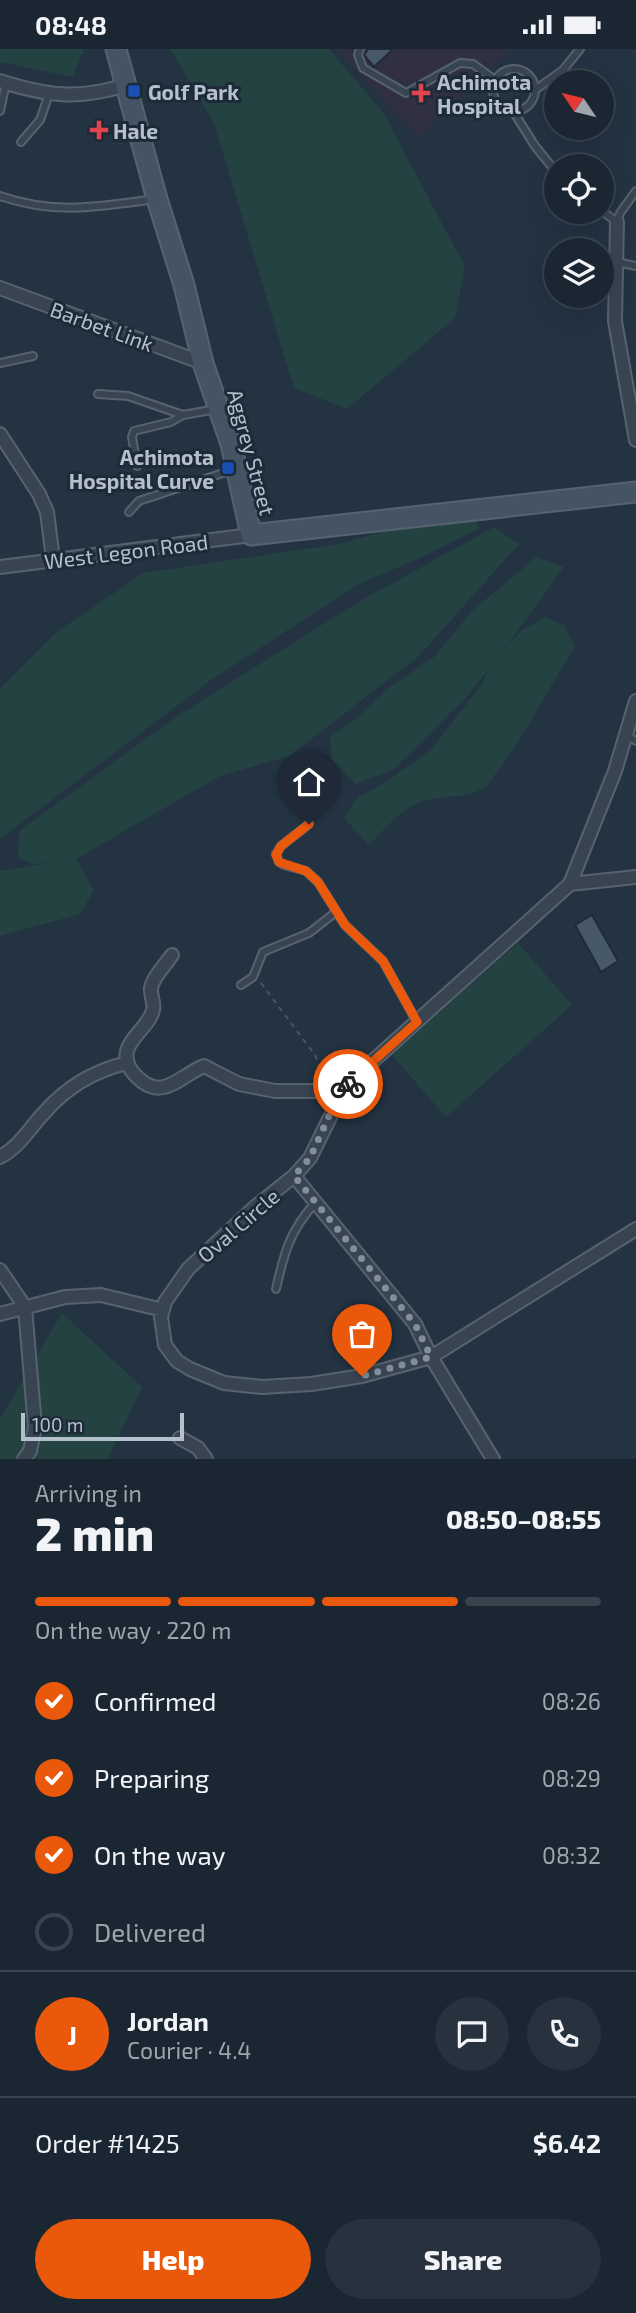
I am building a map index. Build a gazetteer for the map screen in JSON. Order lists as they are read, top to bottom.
{
  "streets": {
    "main road": ["Aggrey Street"],
    "street": ["Barbet Link", "West Legon Road", "Oval Circle"]
  },
  "crossings": [
    ["Barbet Link", "Aggrey Street"],
    ["Aggrey Street", "West Legon Road"]
  ],
  "places": {
    "transit": ["Golf Park", "Achimota Hospital Curve"],
    "health": ["Achimota Hospital", "Hale"]
  },
  "scale_bar": "100 m",
  "north": "top left",
  "page": {
    "status": "08:48",
    "scale": "100 m",
    "heading": ["2 min", "Arriving in", "08:50–08:55"],
    "panel": [
      "Jordan",
      "Courier · 4.4",
      "Order #1425",
      "$6.42"
    ],
    "bar": "On the way · 220 m",
    "list": [
      ["Confirmed", "08:26"],
      ["Preparing", "08:29"],
      ["On the way", "08:32"],
      "Delivered"
    ],
    "round": "J",
    "buttons": ["Help", "Share"]
  }
}
